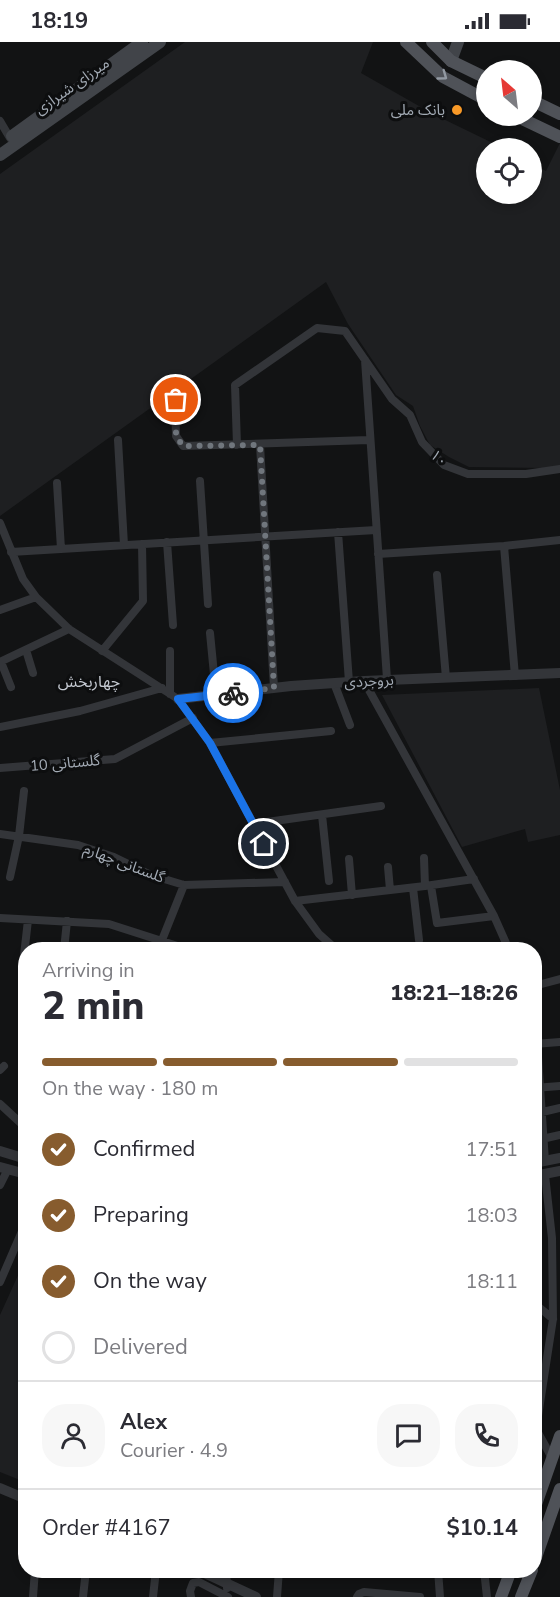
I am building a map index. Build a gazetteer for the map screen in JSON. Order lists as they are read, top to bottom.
{
  "streets": {
    "main road": ["میرزای شیرازی"],
    "street": [
      "۱۰",
      "بروجردی",
      "گلستانی 10",
      "گلستانی چهارم"
    ]
  },
  "districts": ["چهاربخش"],
  "places": ["بانک ملی"],
  "north": "top left",
  "page": {
    "status": "18:19",
    "heading": ["2 min", "Arriving in", "18:21–18:26"],
    "panel": [
      "Alex",
      "Courier · 4.9",
      "Order #4167",
      "$10.14"
    ],
    "bar": "On the way · 180 m",
    "list": [
      ["Confirmed", "17:51"],
      ["Preparing", "18:03"],
      ["On the way", "18:11"],
      "Delivered"
    ]
  }
}
